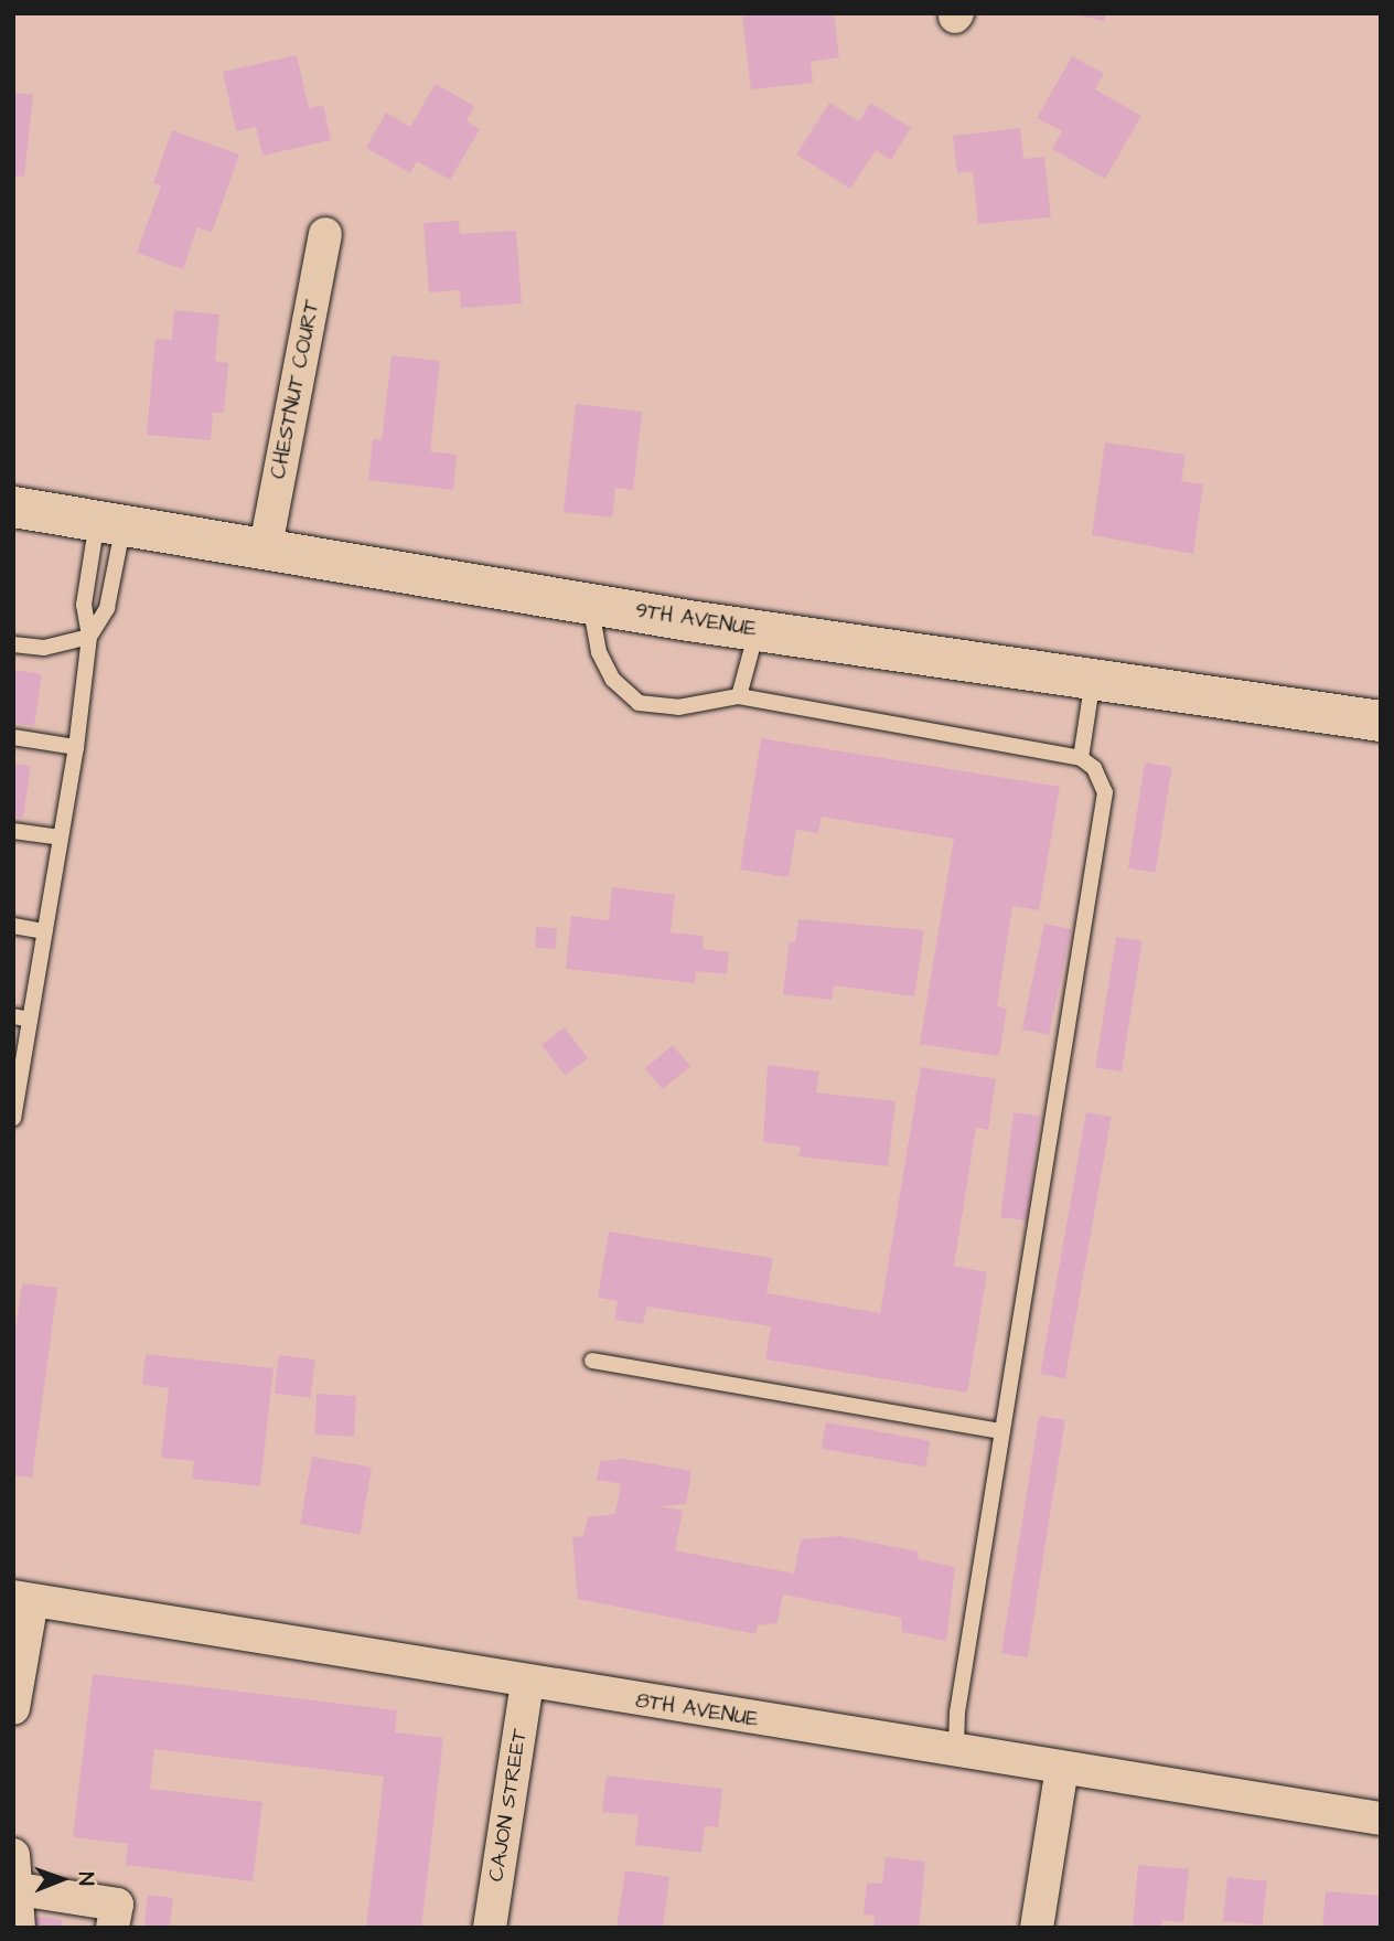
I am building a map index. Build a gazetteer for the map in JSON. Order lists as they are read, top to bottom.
{
  "streets": {
    "street": [
      "CHESTNUT COURT",
      "9TH AVENUE",
      "8TH AVENUE",
      "CAJON STREET"
    ]
  },
  "crossings": [
    ["CHESTNUT COURT", "9TH AVENUE"],
    ["8TH AVENUE", "CAJON STREET"]
  ],
  "north": "right"
}
